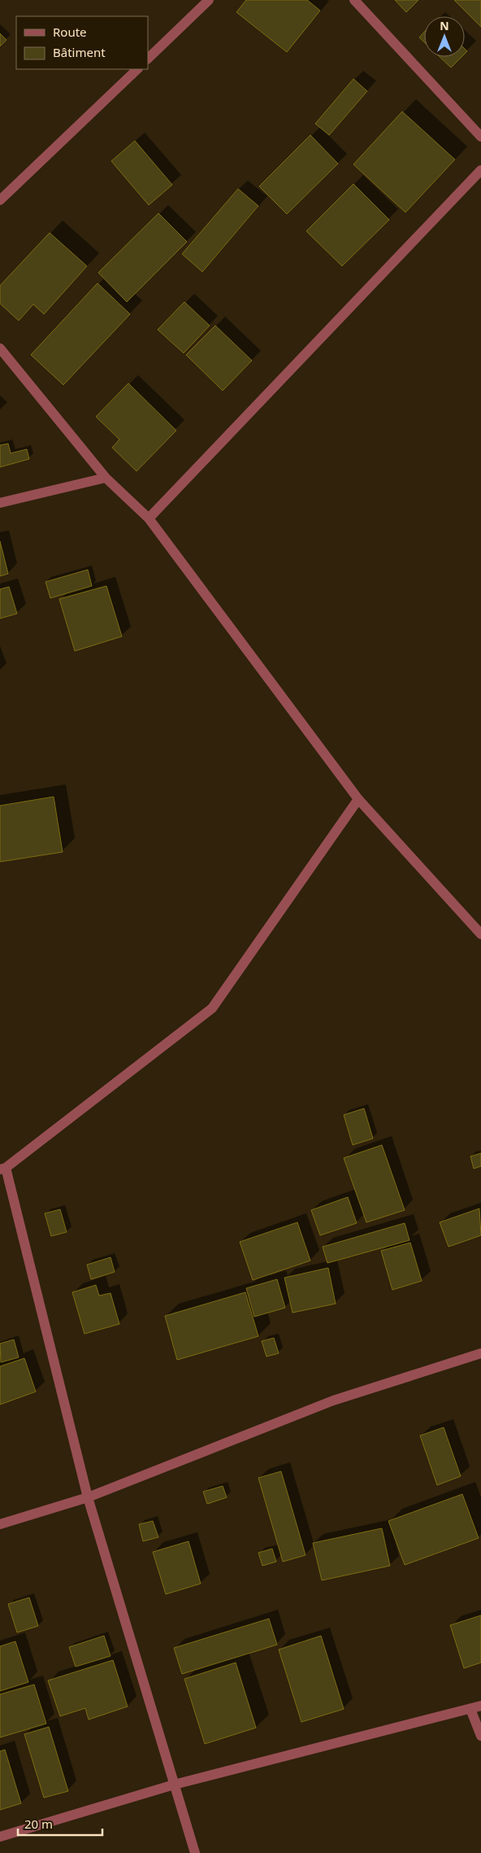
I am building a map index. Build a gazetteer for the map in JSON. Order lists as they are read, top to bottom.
{
  "legend": ["Route", "Bâtiment"],
  "scale_bar": "20 m",
  "north": "top"
}
